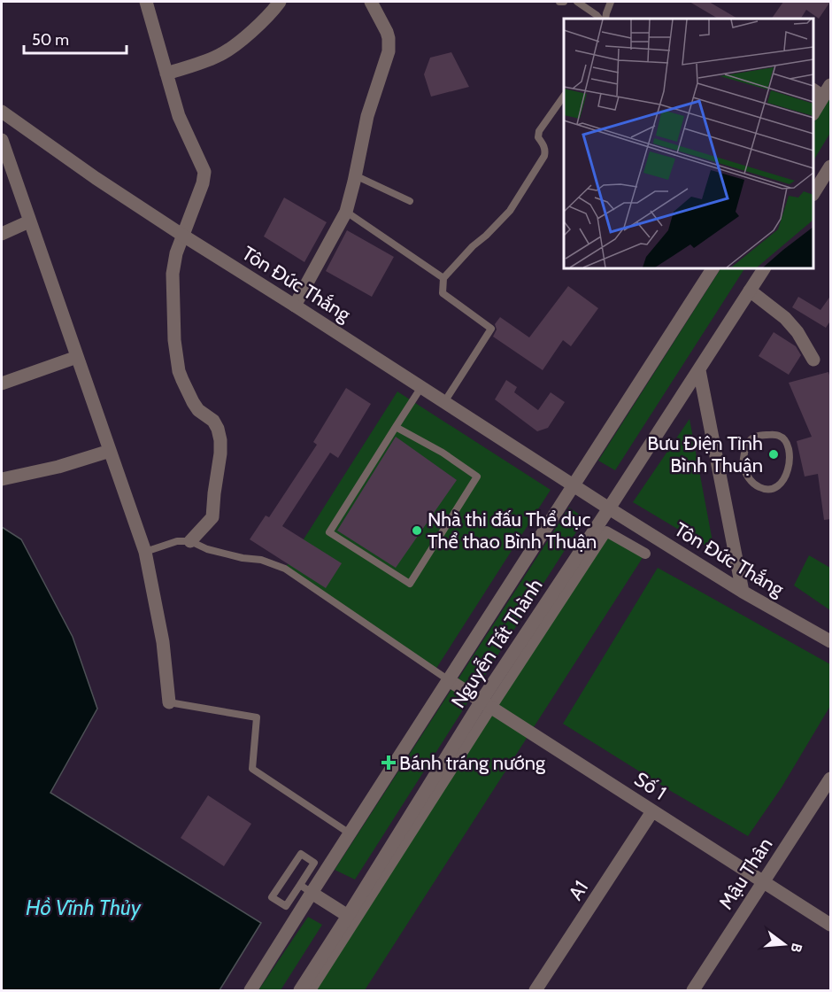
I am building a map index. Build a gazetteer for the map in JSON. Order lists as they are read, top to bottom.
{
  "streets": {
    "street": [
      "Tôn Đức Thắng",
      "Nguyễn Tất Thành",
      "Số 1",
      "Mậu Thân",
      "A1"
    ]
  },
  "crossings": [
    ["Tôn Đức Thắng", "Nguyễn Tất Thành"],
    ["Nguyễn Tất Thành", "Số 1"],
    ["Số 1", "Mậu Thân"],
    ["Số 1", "A1"]
  ],
  "water": ["Hồ Vĩnh Thủy"],
  "places": {
    "other": ["Bưu Điện Tỉnh Bình Thuận", "Nhà thi đấu Thể dục Thể thao Bình Thuận"],
    "health": ["Bánh tráng nướng"]
  },
  "scale_bar": "50 m",
  "north": "right"
}
